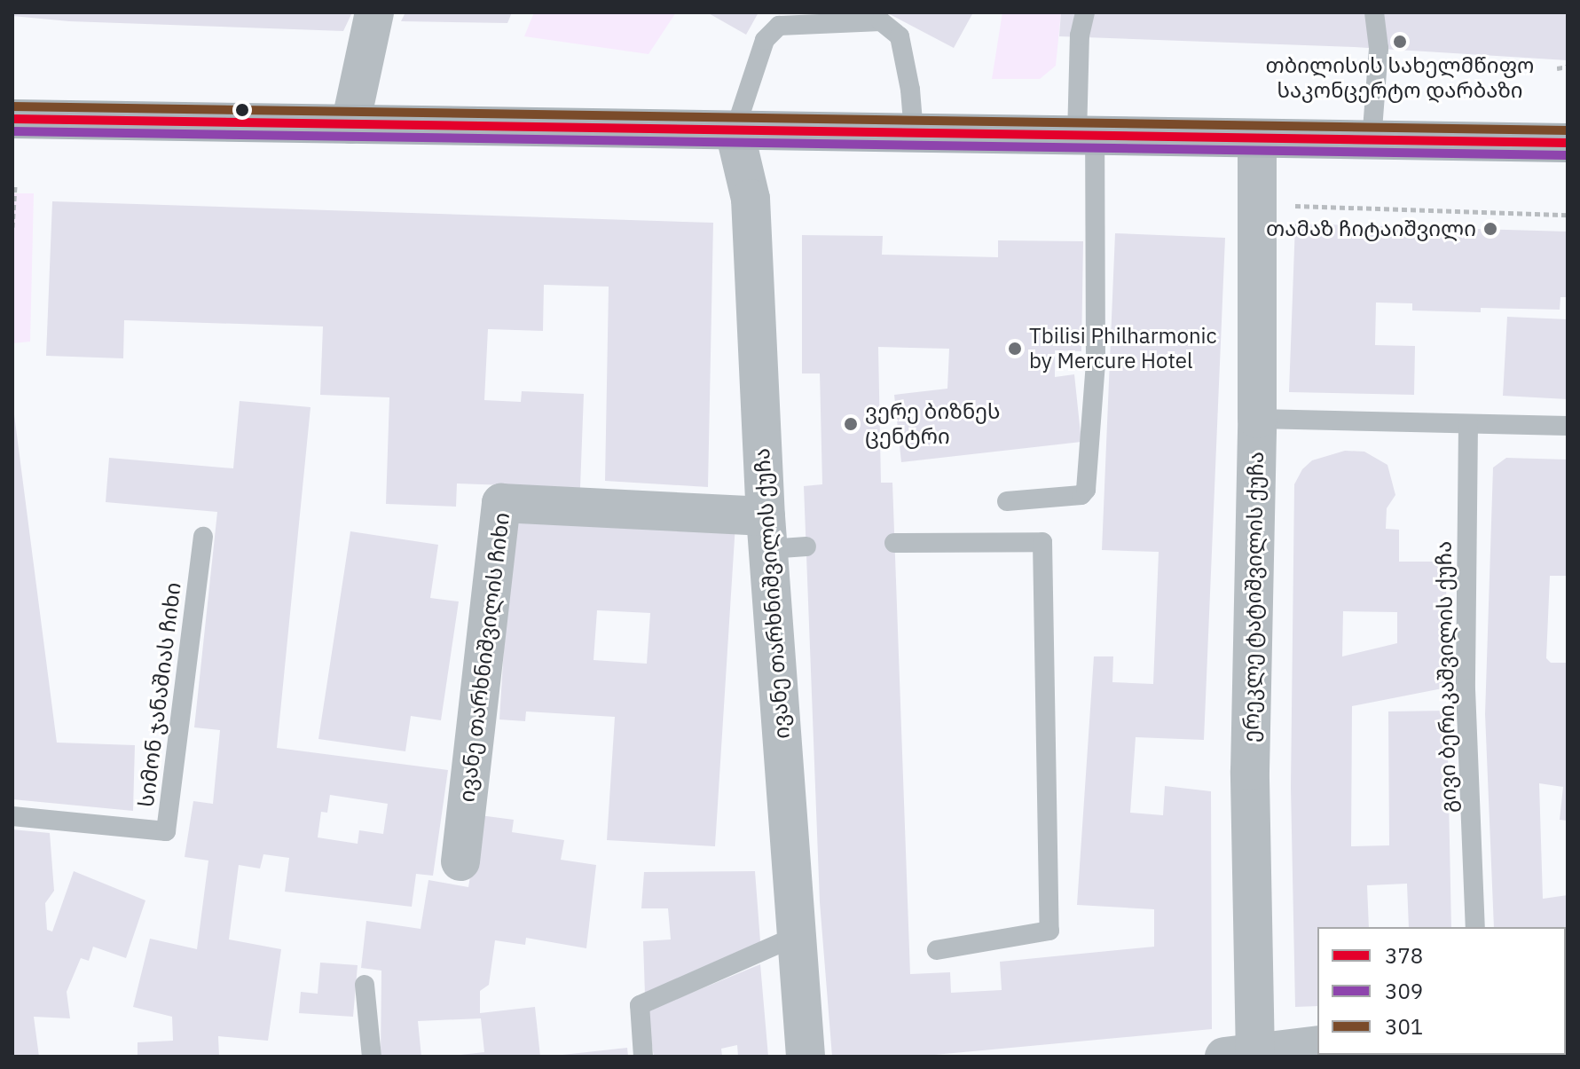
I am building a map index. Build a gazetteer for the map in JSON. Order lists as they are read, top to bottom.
{
  "streets": {
    "street": ["ივანე თარხნიშვილის ქუჩა", "ერეკლე ტატიშვილის ქუჩა", "ივანე თარხნიშვილის ჩიხი"],
    "lane": ["გივი ბერიკაშვილის ქუჩა", "სიმონ ჯანაშიას ჩიხი"]
  },
  "crossings": [
    ["ივანე თარხნიშვილის ქუჩა", "ივანე თარხნიშვილის ჩიხი"]
  ],
  "places": [
    "თბილისის სახელმწიფო საკონცერტო დარბაზი",
    "თამაზ ჩიტაიშვილი",
    "Tbilisi Philharmonic by Mercure Hotel",
    "ვერე ბიზნეს ცენტრი"
  ],
  "lines": ["transit line 301", "transit line 378", "transit line 309"],
  "legend": ["378", "309", "301"]
}
